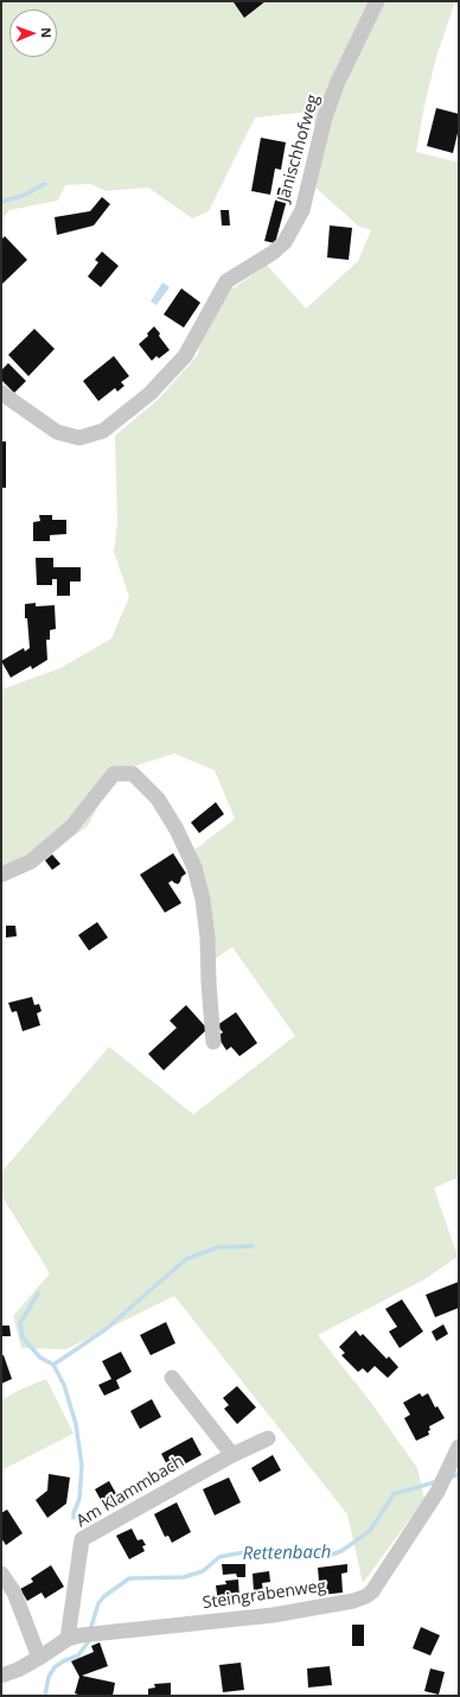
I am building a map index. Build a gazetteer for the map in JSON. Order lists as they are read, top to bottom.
{
  "streets": {
    "street": ["Janischhofweg", "Am Klammbach", "Steingrabenweg"]
  },
  "crossings": [
    ["Am Klammbach", "Steingrabenweg"]
  ],
  "water": ["Rettenbach"],
  "north": "right"
}
